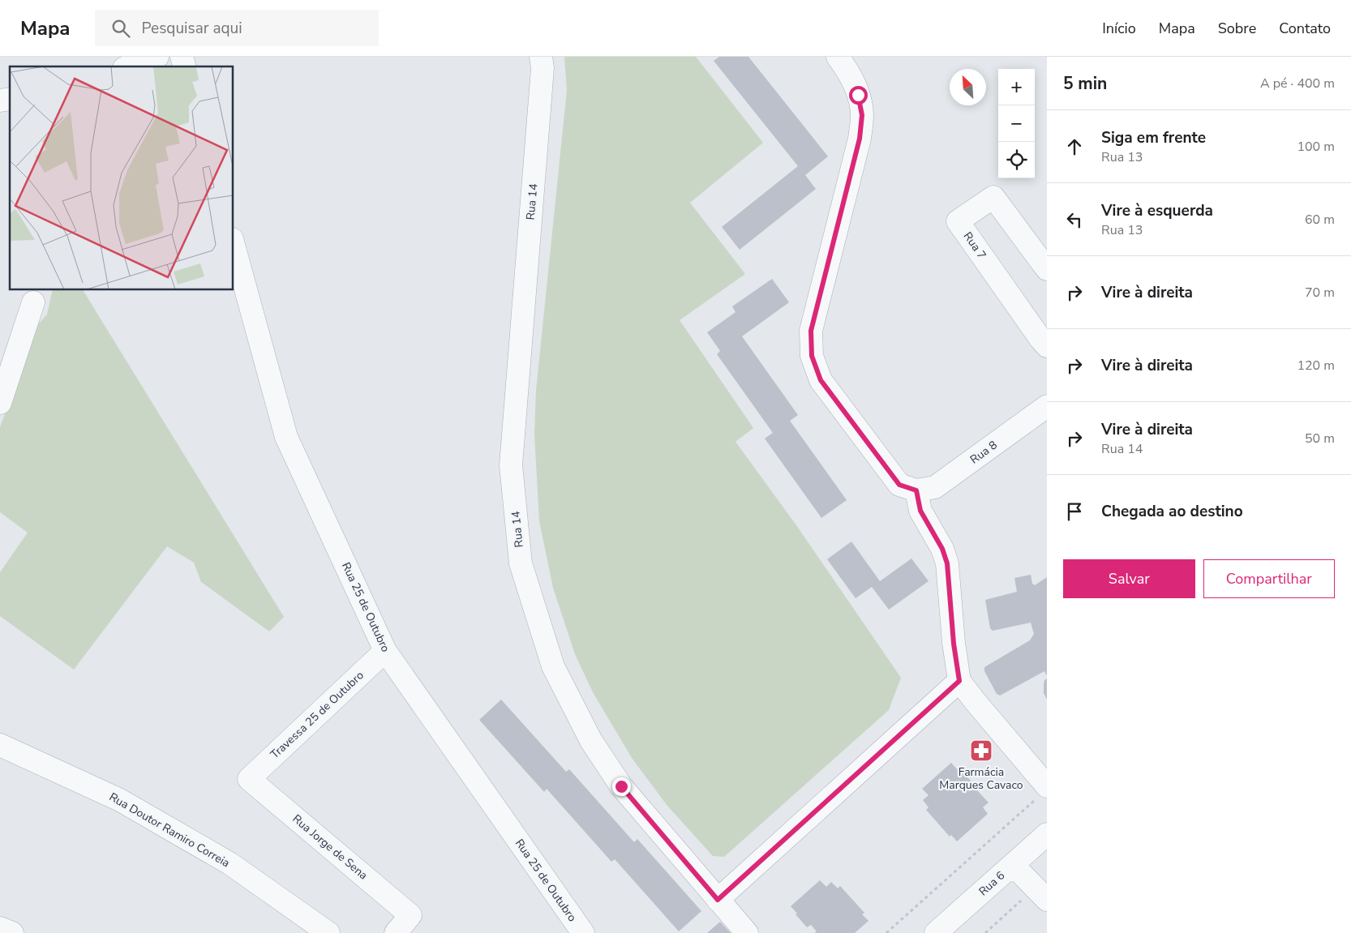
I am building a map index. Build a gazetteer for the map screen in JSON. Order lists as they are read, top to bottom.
{
  "streets": {
    "street": [
      "Rua 14",
      "Rua 7",
      "Rua 8",
      "Rua 25 de Outubro",
      "Travessa 25 de Outubro",
      "Rua Doutor Ramiro Correia",
      "Rua Jorge de Sena",
      "Rua 6"
    ]
  },
  "crossings": [
    ["Rua 25 de Outubro", "Travessa 25 de Outubro"],
    ["Travessa 25 de Outubro", "Rua Jorge de Sena"]
  ],
  "places": {
    "pharmacy": ["Farmácia Marques Cavaco"]
  },
  "north": "top left",
  "page": {
    "header": "Mapa",
    "search": "Pesquisar aqui",
    "nav": [
      "Início",
      "Mapa",
      "Sobre",
      "Contato"
    ],
    "heading": ["5 min", "A pé · 400 m"],
    "map_buttons": ["+", "−"],
    "list": [
      ["Siga em frente", "Rua 13", "100 m"],
      ["Vire à esquerda", "Rua 13", "60 m"],
      ["Vire à direita", "70 m"],
      ["Vire à direita", "120 m"],
      ["Vire à direita", "Rua 14", "50 m"],
      "Chegada ao destino"
    ],
    "buttons": ["Salvar", "Compartilhar"]
  }
}
